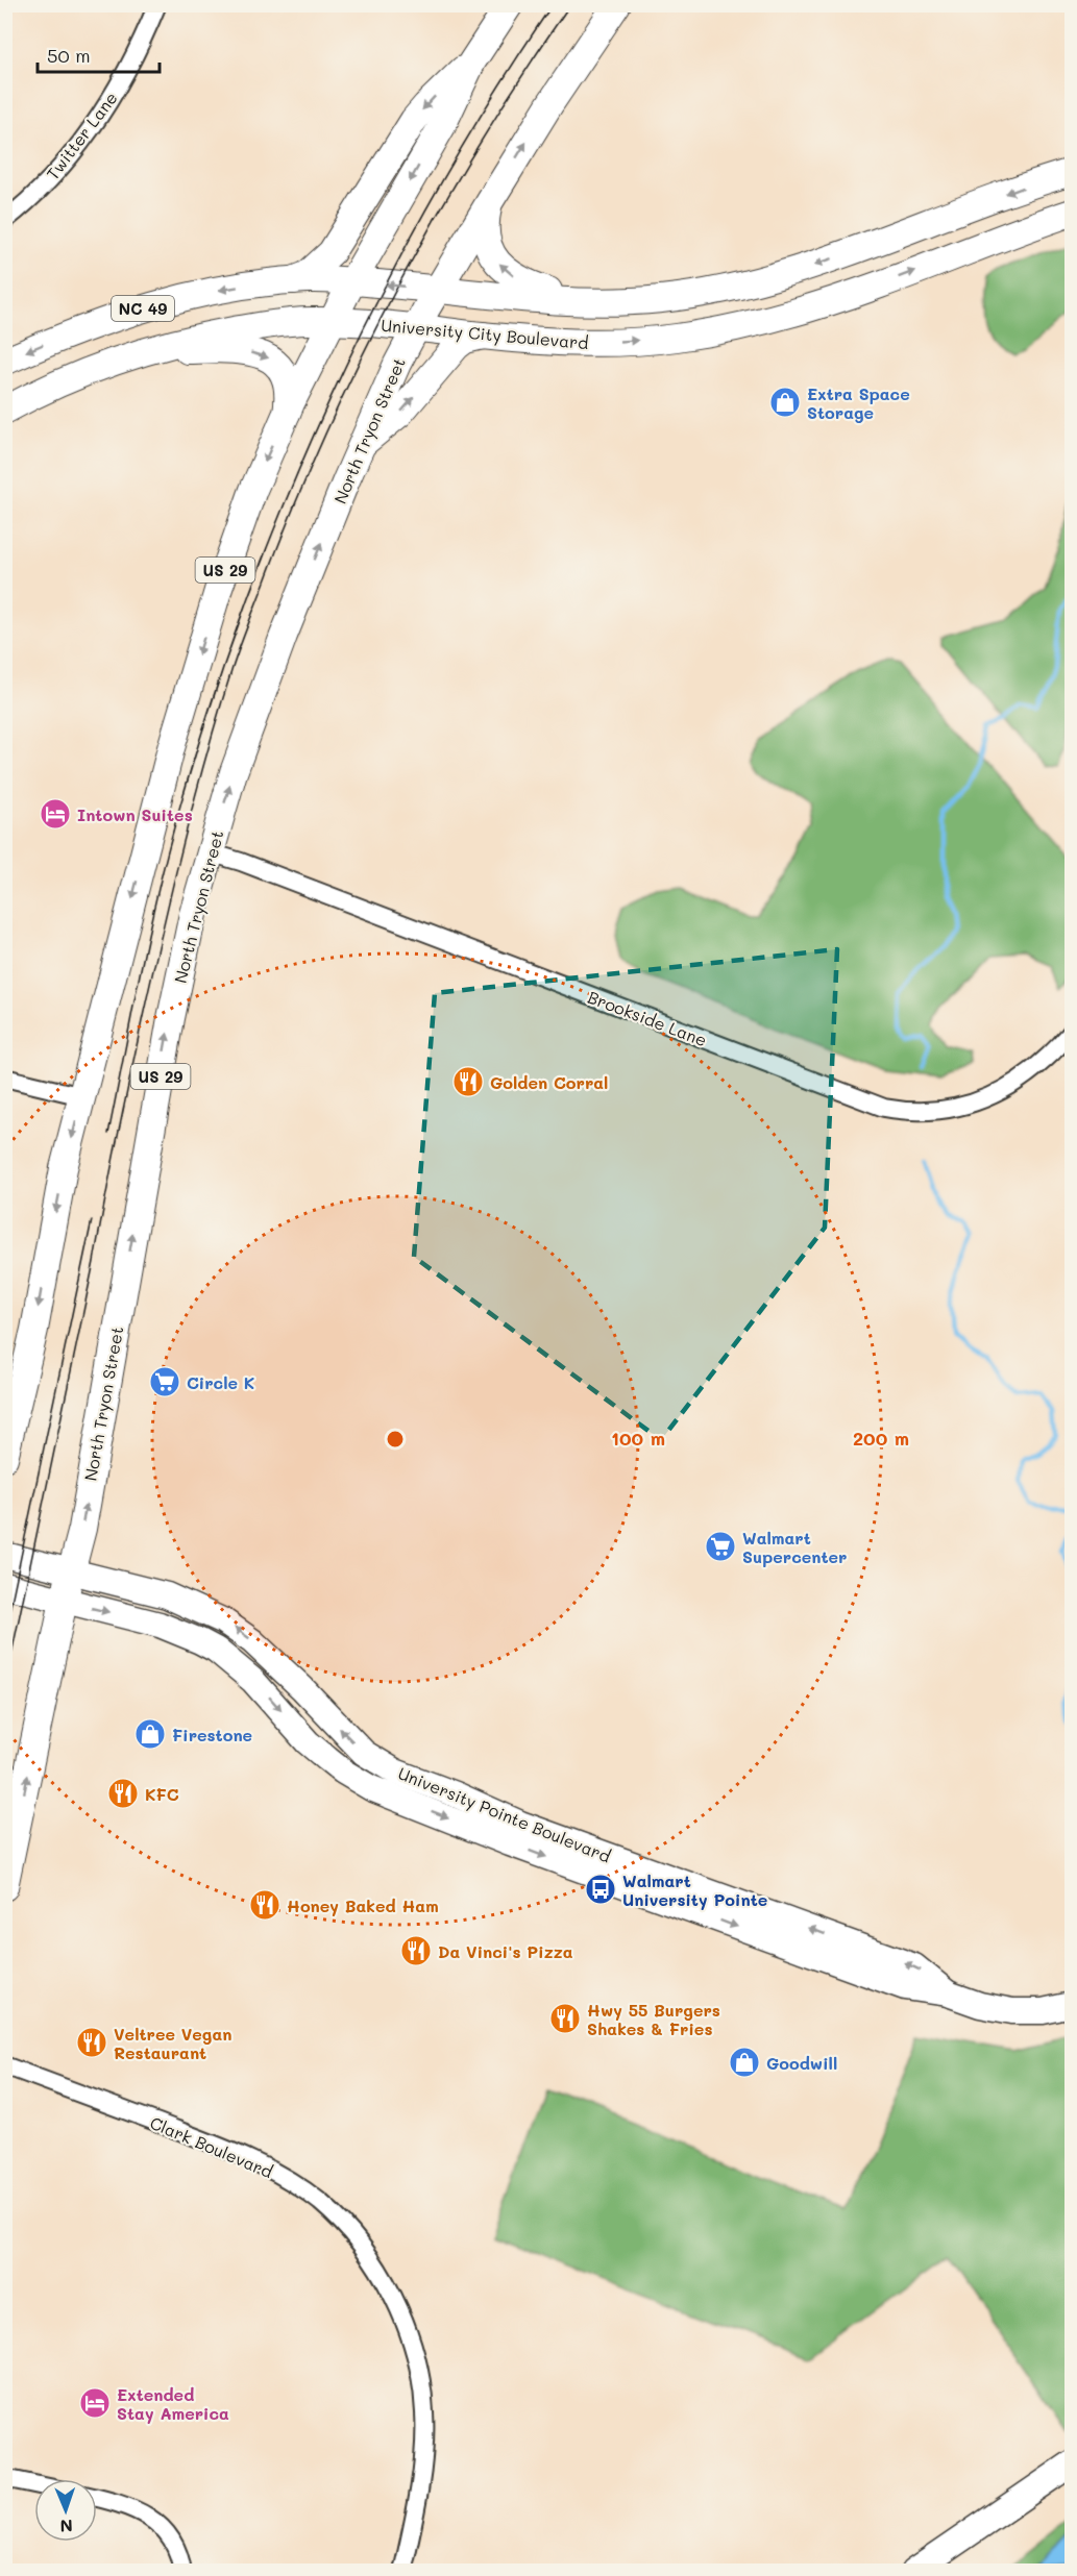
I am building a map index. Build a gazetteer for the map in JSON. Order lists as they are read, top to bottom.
{
  "streets": {
    "main road": [
      "NC 49",
      "University City Boulevard",
      "North Tryon Street",
      "US 29"
    ],
    "street": [
      "Twitter Lane",
      "Brookside Lane",
      "University Pointe Boulevard",
      "Clark Boulevard"
    ]
  },
  "crossings": [
    ["University City Boulevard", "North Tryon Street"],
    ["University City Boulevard", "US 29"],
    ["North Tryon Street", "Brookside Lane"],
    ["North Tryon Street", "University Pointe Boulevard"]
  ],
  "places": {
    "shop": ["Extra Space Storage", "Firestone", "Goodwill"],
    "hotel": ["Intown Suites", "Extended Stay America"],
    "restaurant": [
      "Golden Corral",
      "KFC",
      "Honey Baked Ham",
      "Da Vinci's Pizza",
      "Hwy 55 Burgers Shakes & Fries",
      "Veltree Vegan Restaurant"
    ],
    "supermarket": ["Circle K", "Walmart Supercenter"],
    "bus stop": ["Walmart University Pointe"]
  },
  "scale_bar": "50 m",
  "north": "bottom",
  "rings": ["100 m", "200 m"]
}
